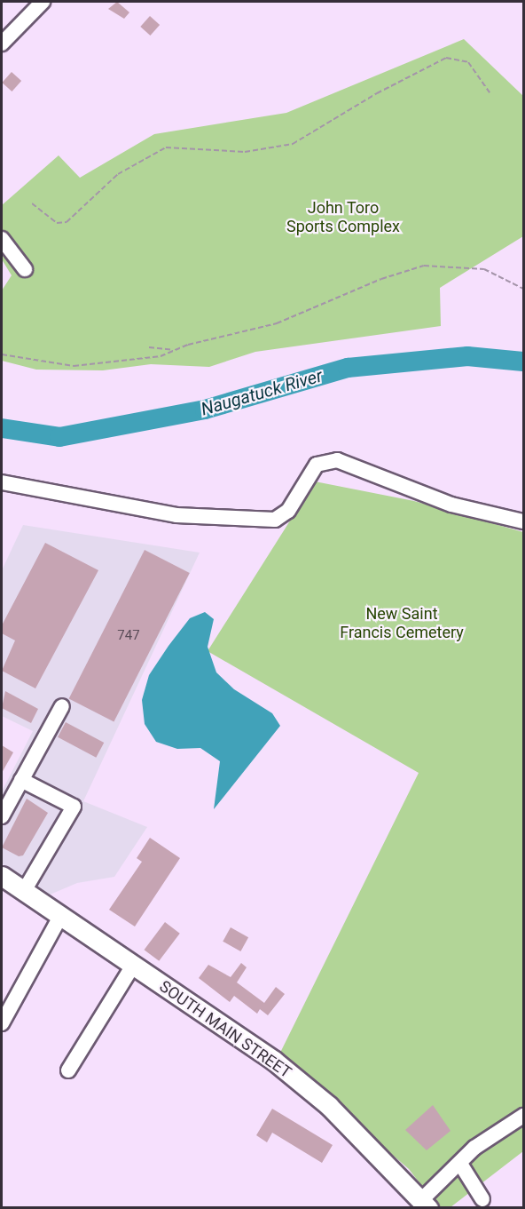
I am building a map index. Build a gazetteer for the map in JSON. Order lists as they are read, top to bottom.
{
  "streets": {
    "main road": ["SOUTH MAIN STREET"]
  },
  "water": ["Naugatuck River"],
  "parks": ["John Toro Sports Complex", "New Saint Francis Cemetery"],
  "house_numbers": ["747"]
}
